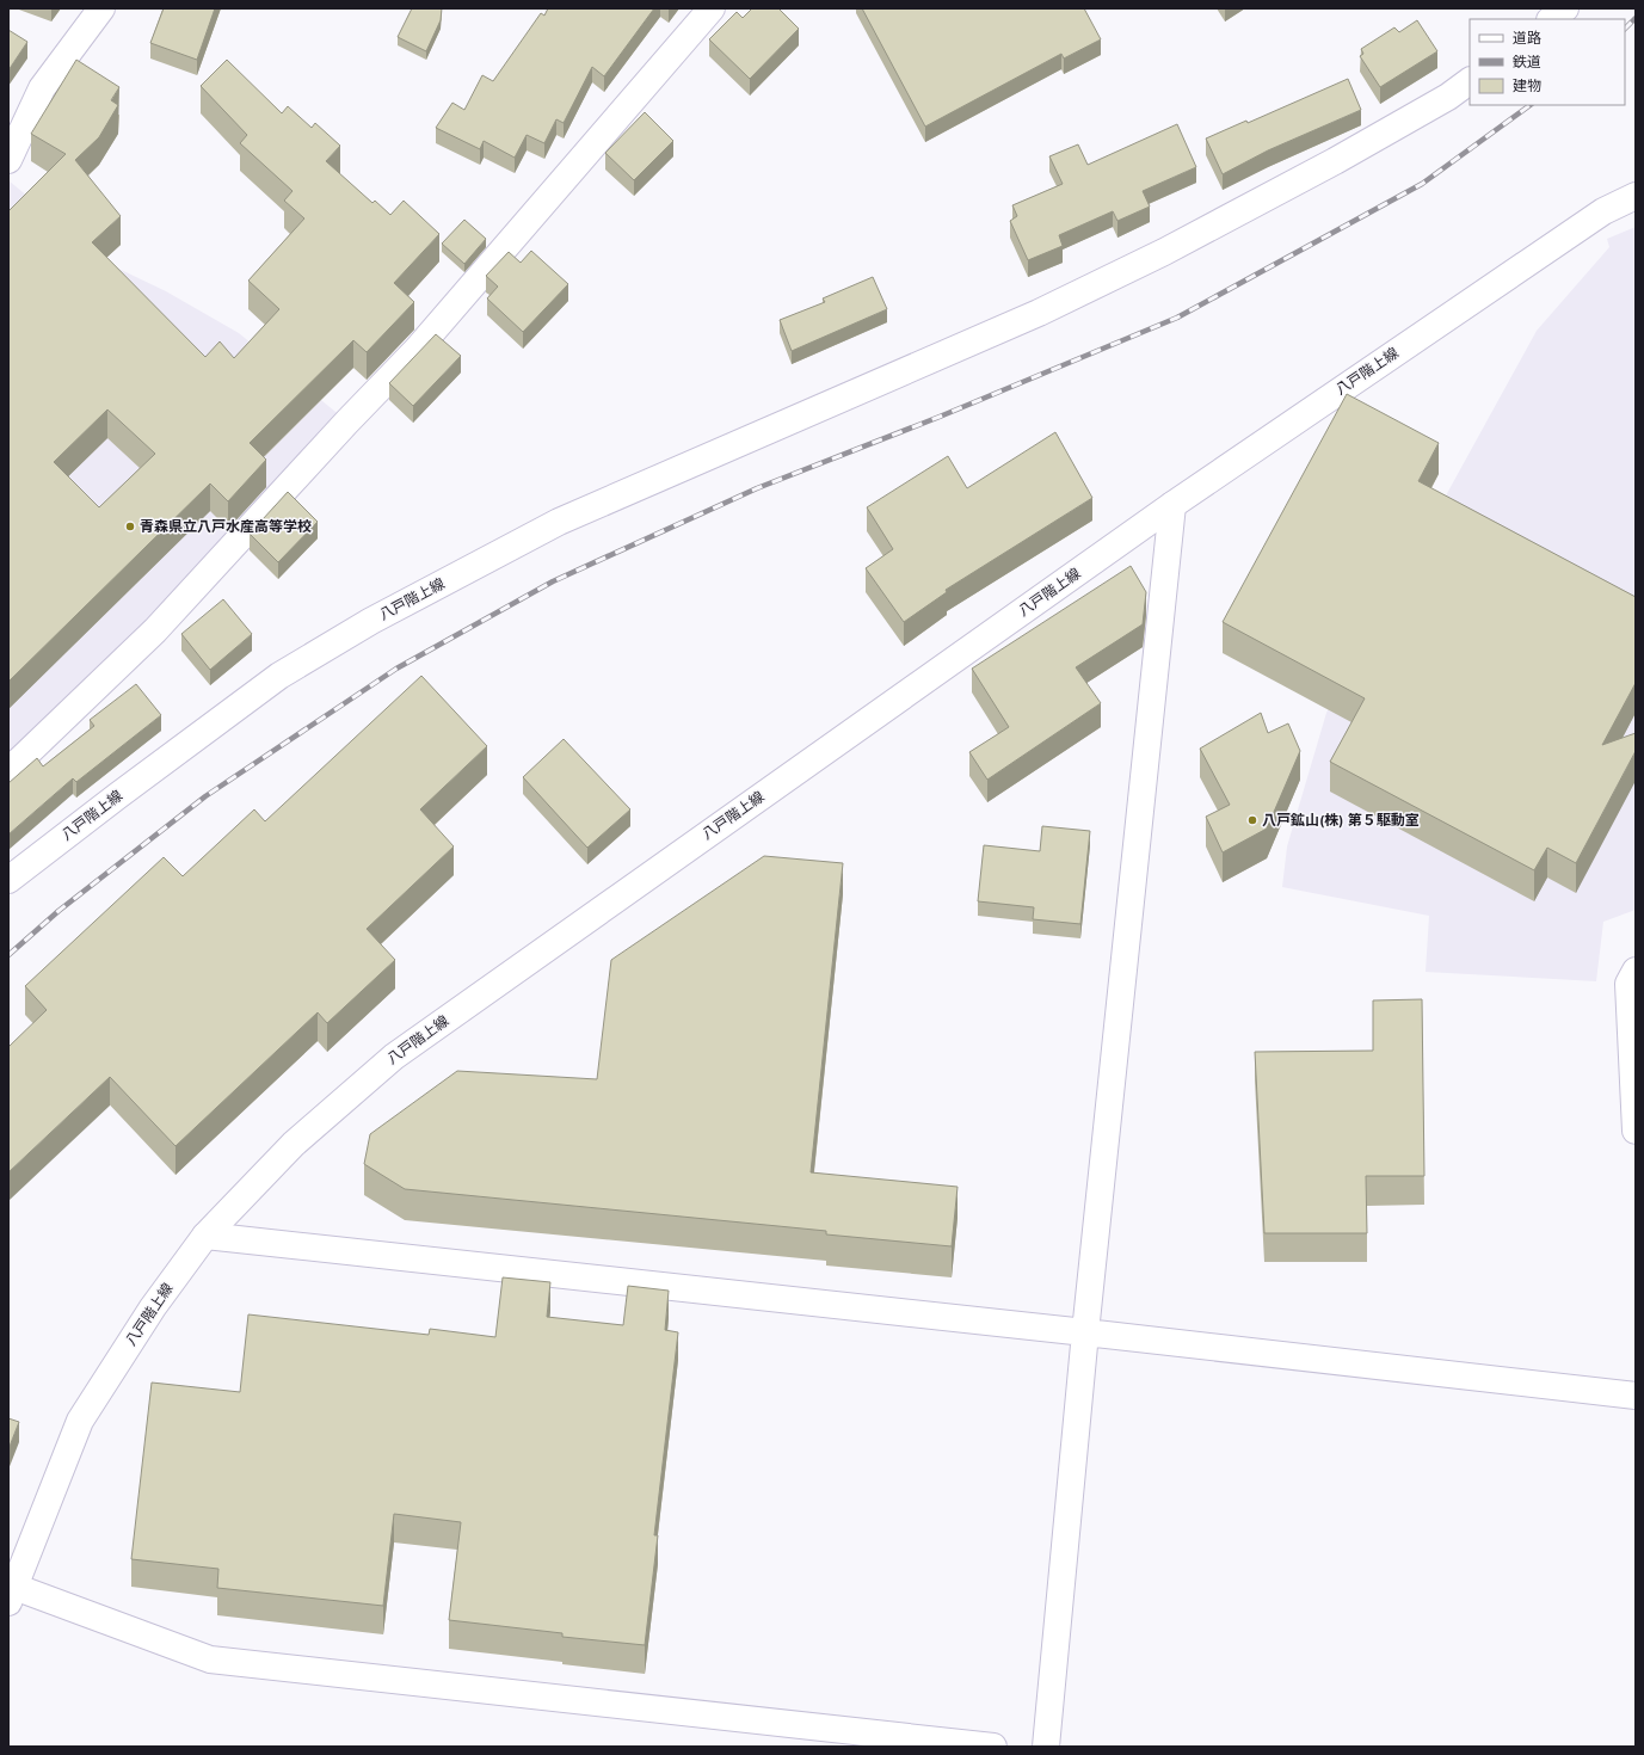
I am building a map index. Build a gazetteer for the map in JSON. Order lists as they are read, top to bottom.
{
  "streets": {
    "street": ["八戸階上線"]
  },
  "places": ["青森県立八戸水産高等学校", "八戸鉱山(株) 第５駆動室"],
  "legend": ["道路", "鉄道", "建物"]
}
